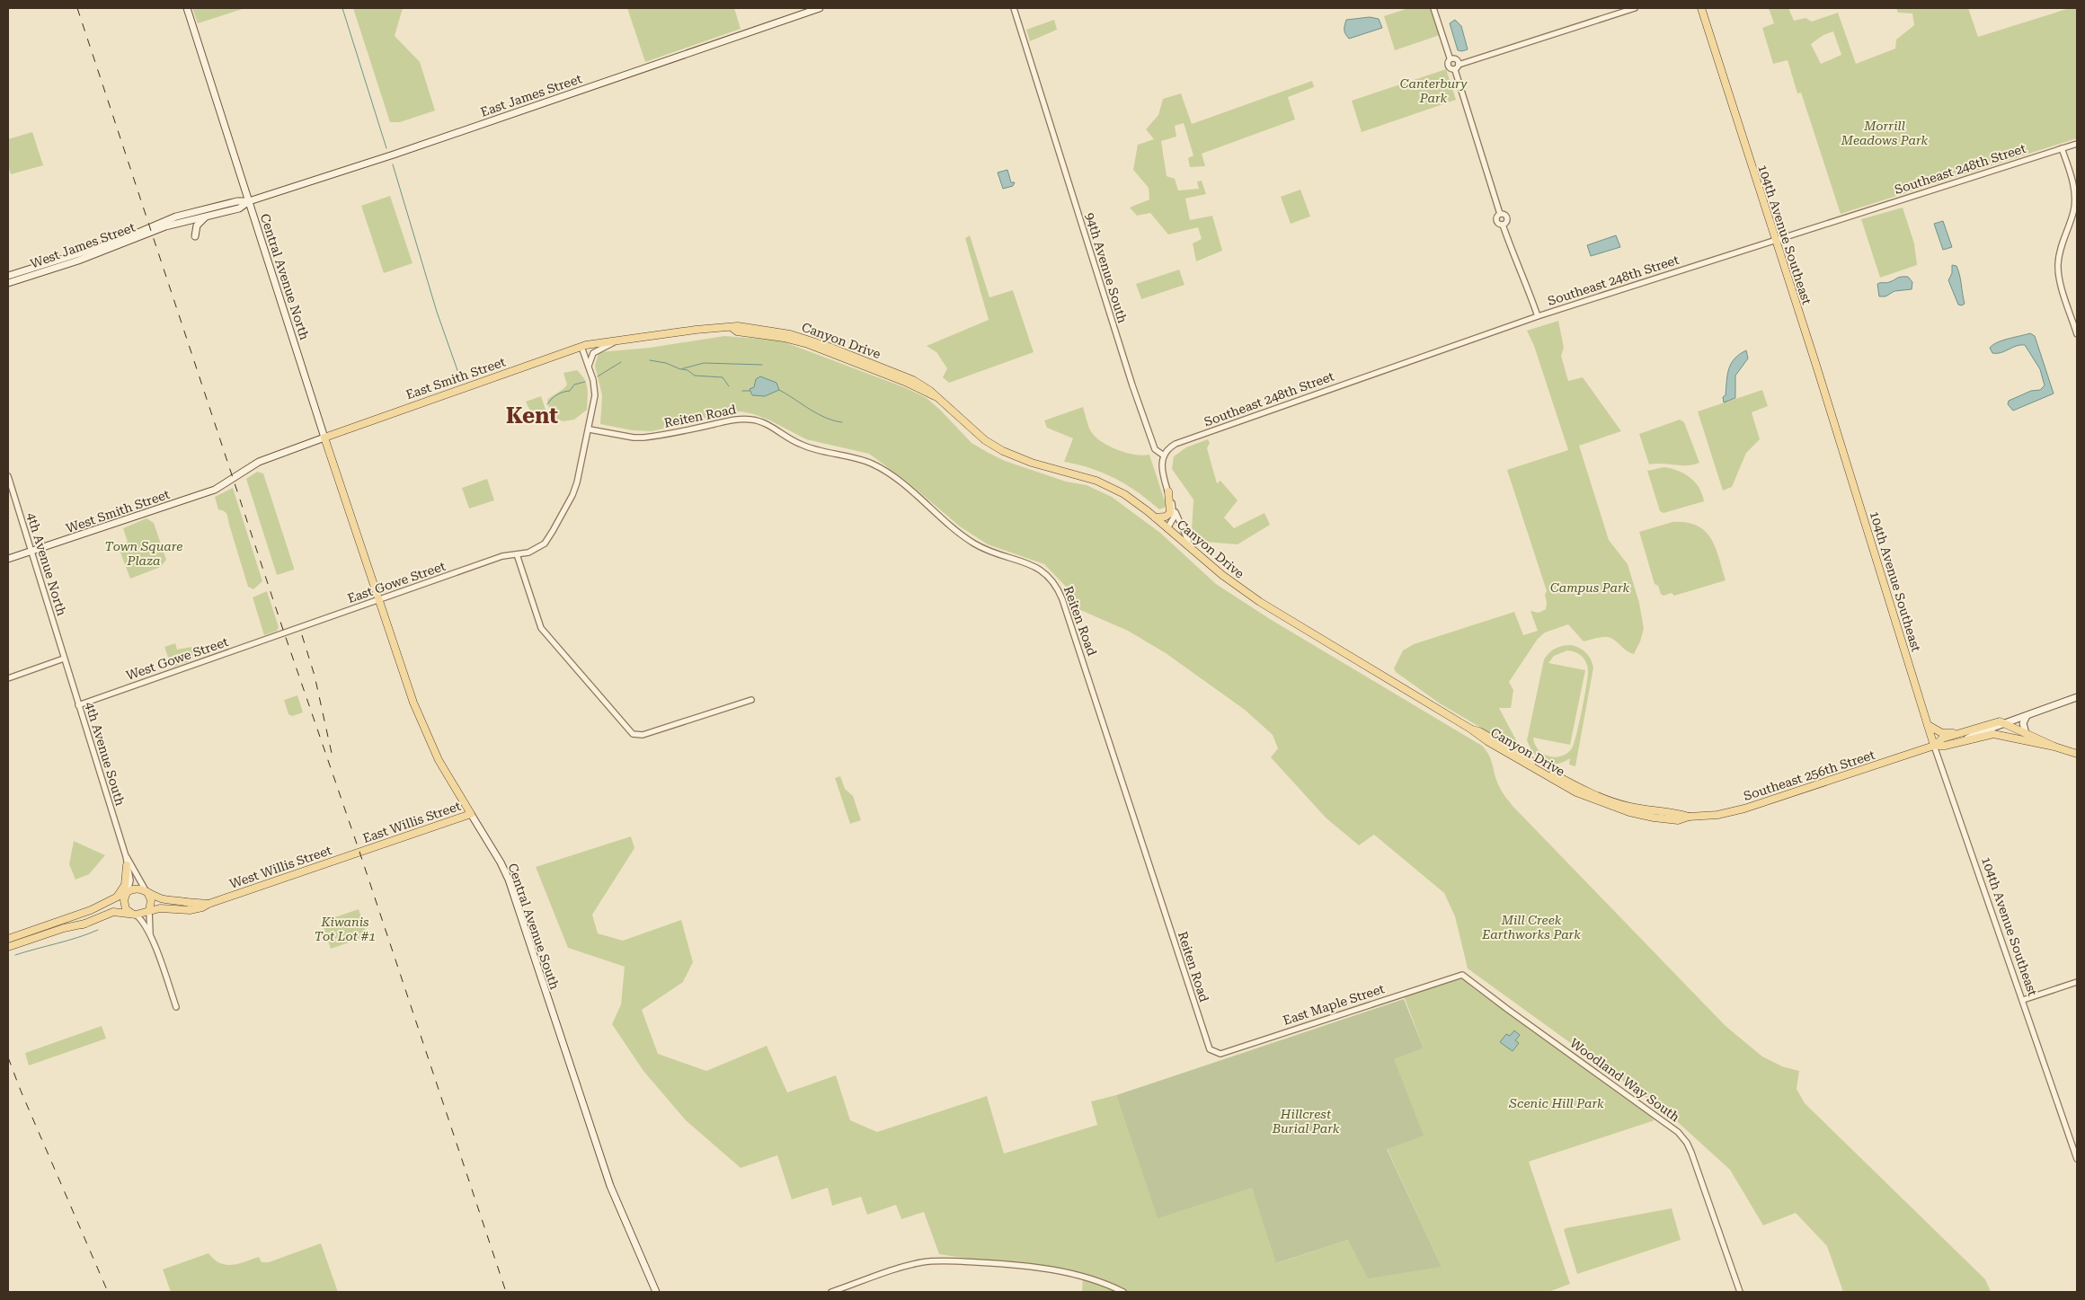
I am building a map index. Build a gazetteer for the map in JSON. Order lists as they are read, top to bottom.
{
  "streets": {
    "main road": [
      "East James Street",
      "104th Avenue Southeast",
      "West James Street",
      "Central Avenue North",
      "Canyon Drive",
      "East Smith Street",
      "West Smith Street",
      "Southeast 256th Street",
      "East Willis Street",
      "West Willis Street",
      "Central Avenue South"
    ],
    "street": [
      "Southeast 248th Street",
      "94th Avenue South",
      "Reiten Road",
      "4th Avenue North",
      "East Gowe Street",
      "West Gowe Street",
      "4th Avenue South",
      "East Maple Street",
      "Woodland Way South"
    ]
  },
  "crossings": [
    ["East James Street", "West James Street"],
    ["East James Street", "Central Avenue North"],
    ["Southeast 248th Street", "104th Avenue Southeast"],
    ["Southeast 248th Street", "94th Avenue South"],
    ["104th Avenue Southeast", "Southeast 256th Street"],
    ["Central Avenue North", "East Smith Street"],
    ["Central Avenue North", "Central Avenue South"],
    ["Canyon Drive", "East Smith Street"],
    ["Canyon Drive", "Southeast 256th Street"],
    ["East Smith Street", "West Smith Street"],
    ["East Smith Street", "East Gowe Street"],
    ["Reiten Road", "East Gowe Street"],
    ["Reiten Road", "East Maple Street"],
    ["West Smith Street", "4th Avenue North"],
    ["4th Avenue North", "4th Avenue South"],
    ["East Gowe Street", "West Gowe Street"],
    ["East Gowe Street", "Central Avenue South"],
    ["West Gowe Street", "4th Avenue South"],
    ["4th Avenue South", "West Willis Street"],
    ["East Willis Street", "West Willis Street"],
    ["East Willis Street", "Central Avenue South"],
    ["East Maple Street", "Woodland Way South"]
  ],
  "districts": ["Kent"],
  "parks": [
    "Canterbury Park",
    "Morrill Meadows Park",
    "Town Square Plaza",
    "Campus Park",
    "Mill Creek Earthworks Park",
    "Kiwanis Tot Lot #1",
    "Scenic Hill Park",
    "Hillcrest Burial Park"
  ]
}
